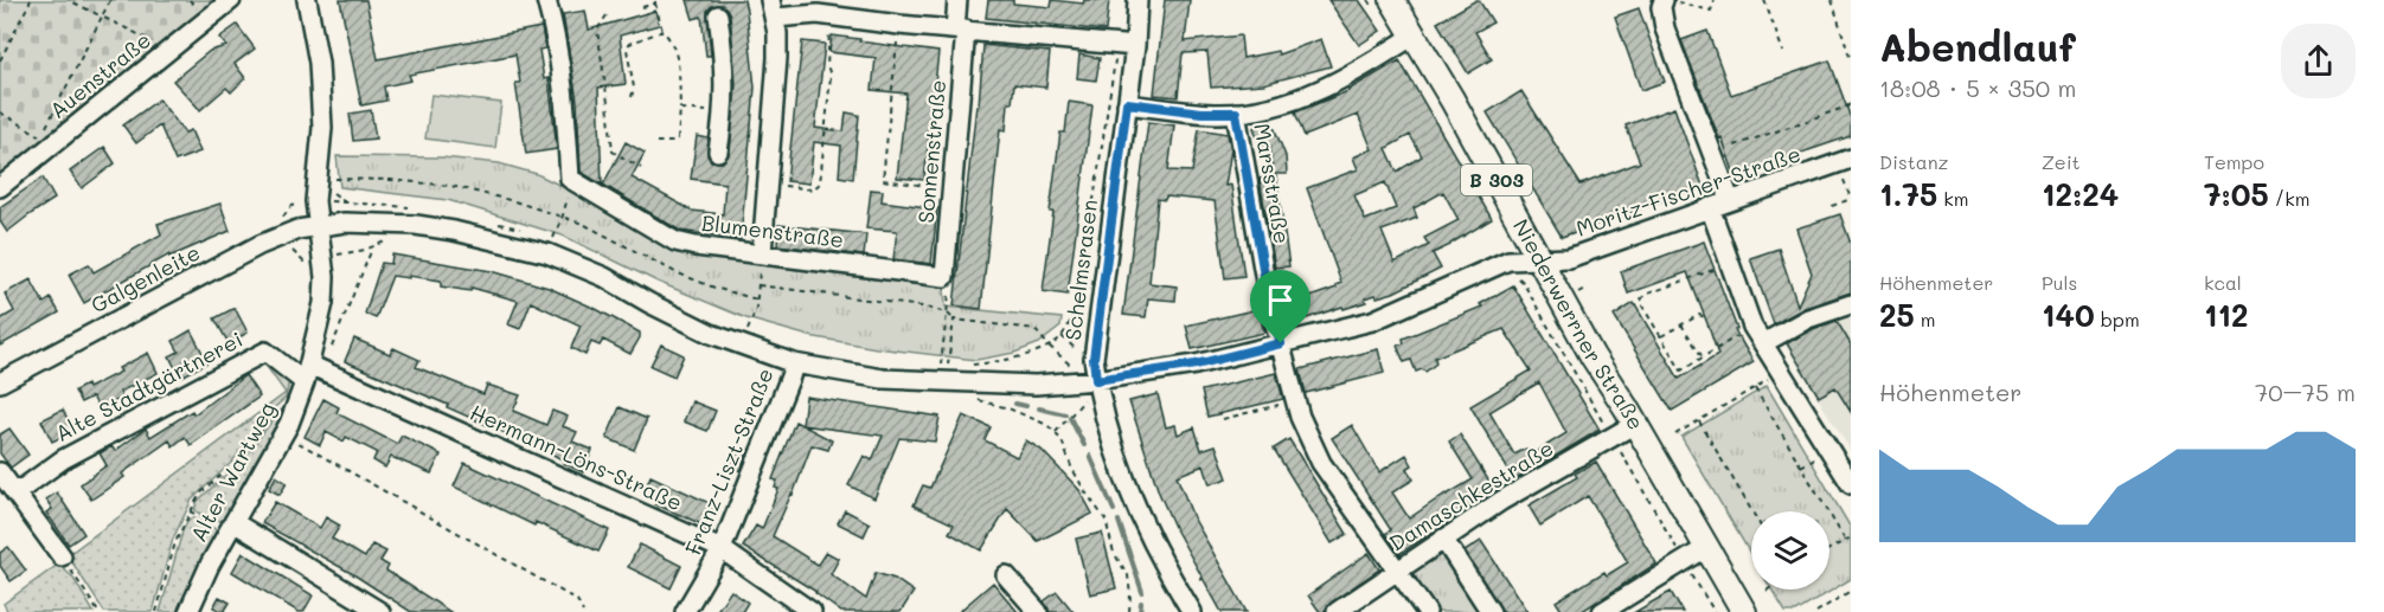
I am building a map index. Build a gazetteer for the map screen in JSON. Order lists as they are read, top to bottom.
{
  "streets": {
    "main road": ["B 303", "Niederwerrner Straße"],
    "street": [
      "Auenstraße",
      "Sonnenstraße",
      "Marsstraße",
      "Moritz-Fischer-Straße",
      "Blumenstraße",
      "Schelmsrasen",
      "Galgenleite",
      "Alte Stadtgärtnerei",
      "Hermann-Löns-Straße",
      "Franz-Liszt-Straße",
      "Alter Wartweg",
      "Damaschkestraße"
    ]
  },
  "crossings": [
    ["Sonnenstraße", "Blumenstraße"],
    ["Marsstraße", "Moritz-Fischer-Straße"],
    ["Marsstraße", "Damaschkestraße"],
    ["Moritz-Fischer-Straße", "Schelmsrasen"],
    ["Moritz-Fischer-Straße", "Galgenleite"],
    ["Moritz-Fischer-Straße", "Niederwerrner Straße"],
    ["Moritz-Fischer-Straße", "Franz-Liszt-Straße"],
    ["Galgenleite", "Franz-Liszt-Straße"],
    ["Galgenleite", "Alter Wartweg"],
    ["Niederwerrner Straße", "Damaschkestraße"],
    ["Alte Stadtgärtnerei", "Alter Wartweg"],
    ["Hermann-Löns-Straße", "Franz-Liszt-Straße"],
    ["Hermann-Löns-Straße", "Alter Wartweg"]
  ],
  "page": {
    "heading": ["Abendlauf", "18:08 · 5 × 350 m"],
    "stats": [
      ["Distanz", "1.75 km"],
      ["Zeit", "12:24"],
      ["Tempo", "7:05 /km"],
      ["Höhenmeter", "25 m"],
      ["Puls", "140 bpm"],
      ["kcal", "112"]
    ],
    "chart": ["Höhenmeter", "70–75 m"]
  }
}
